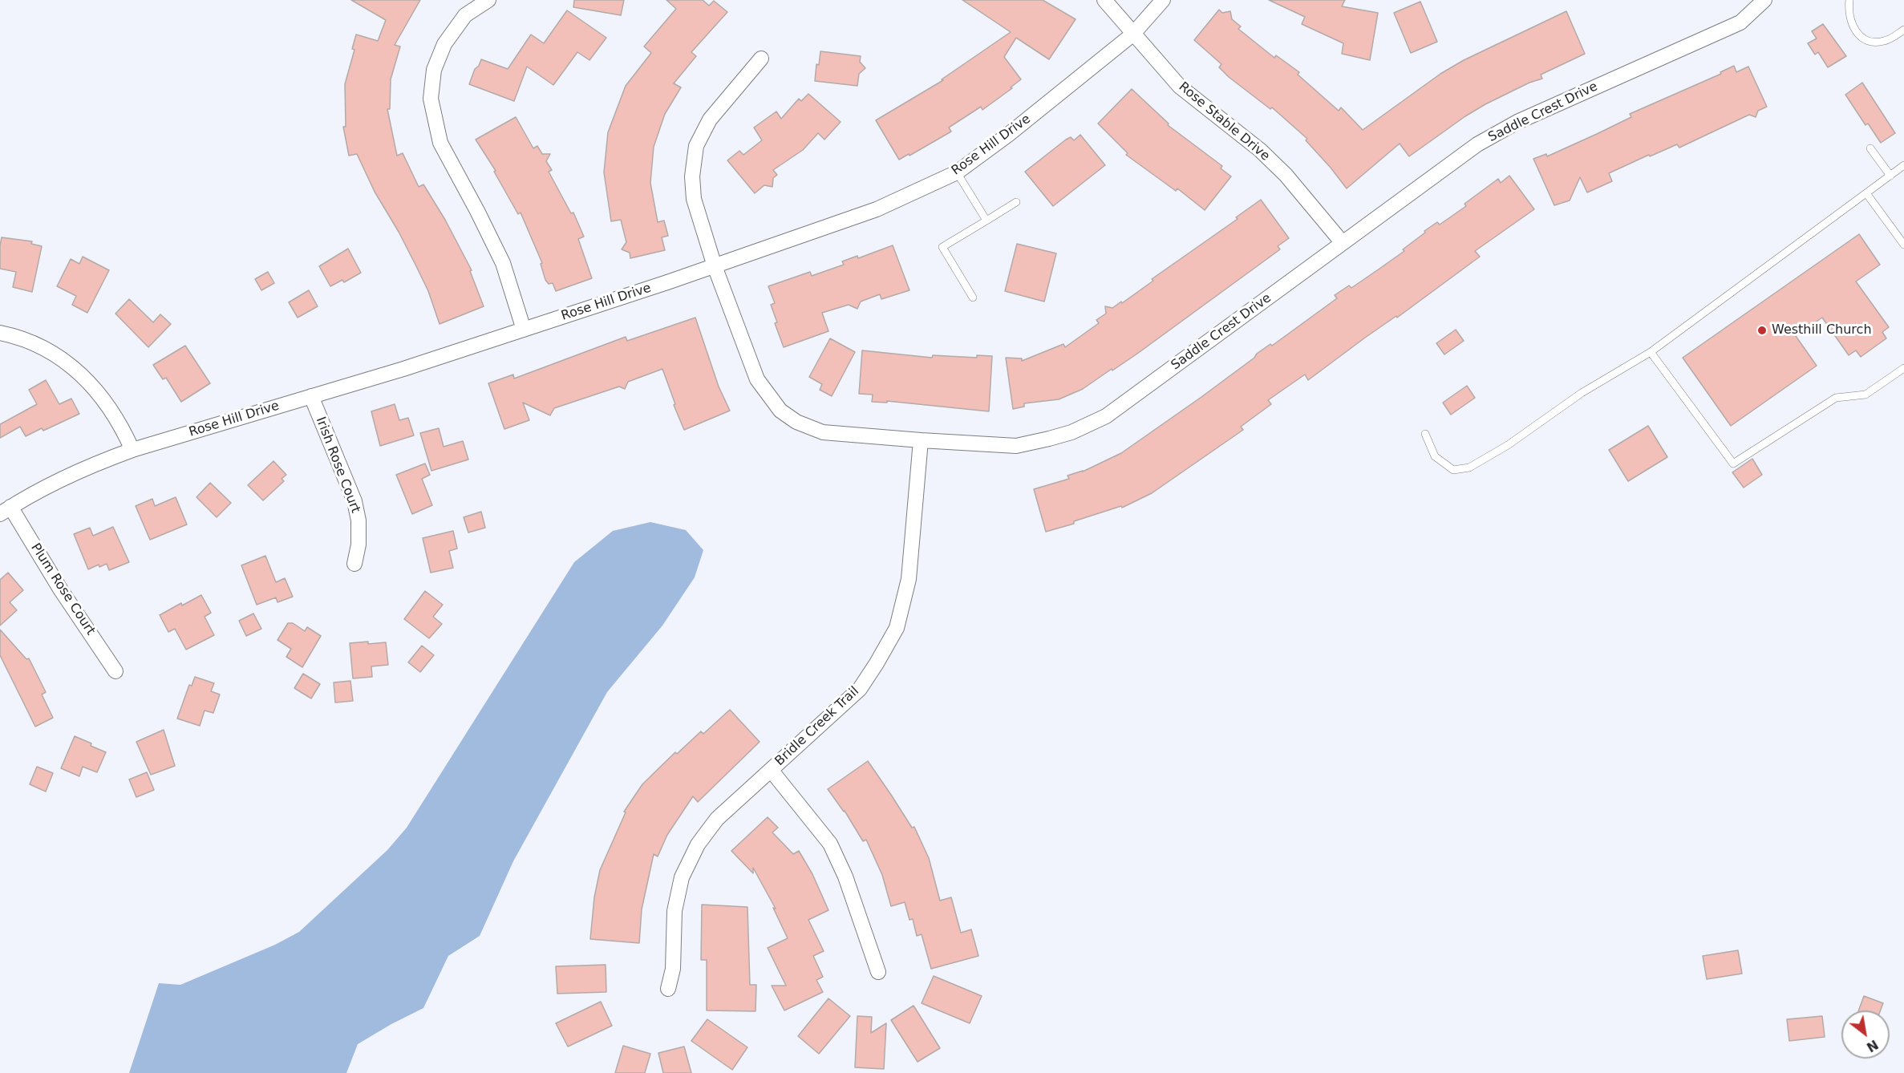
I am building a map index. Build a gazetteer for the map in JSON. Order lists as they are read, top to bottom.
{
  "streets": {
    "street": [
      "Saddle Crest Drive",
      "Rose Stable Drive",
      "Rose Hill Drive",
      "Irish Rose Court",
      "Plum Rose Court",
      "Bridle Creek Trail"
    ]
  },
  "crossings": [
    ["Saddle Crest Drive", "Rose Stable Drive"],
    ["Saddle Crest Drive", "Rose Hill Drive"],
    ["Saddle Crest Drive", "Bridle Creek Trail"],
    ["Rose Stable Drive", "Rose Hill Drive"],
    ["Rose Hill Drive", "Irish Rose Court"],
    ["Rose Hill Drive", "Plum Rose Court"]
  ],
  "places": ["Westhill Church"],
  "north": "bottom right"
}
